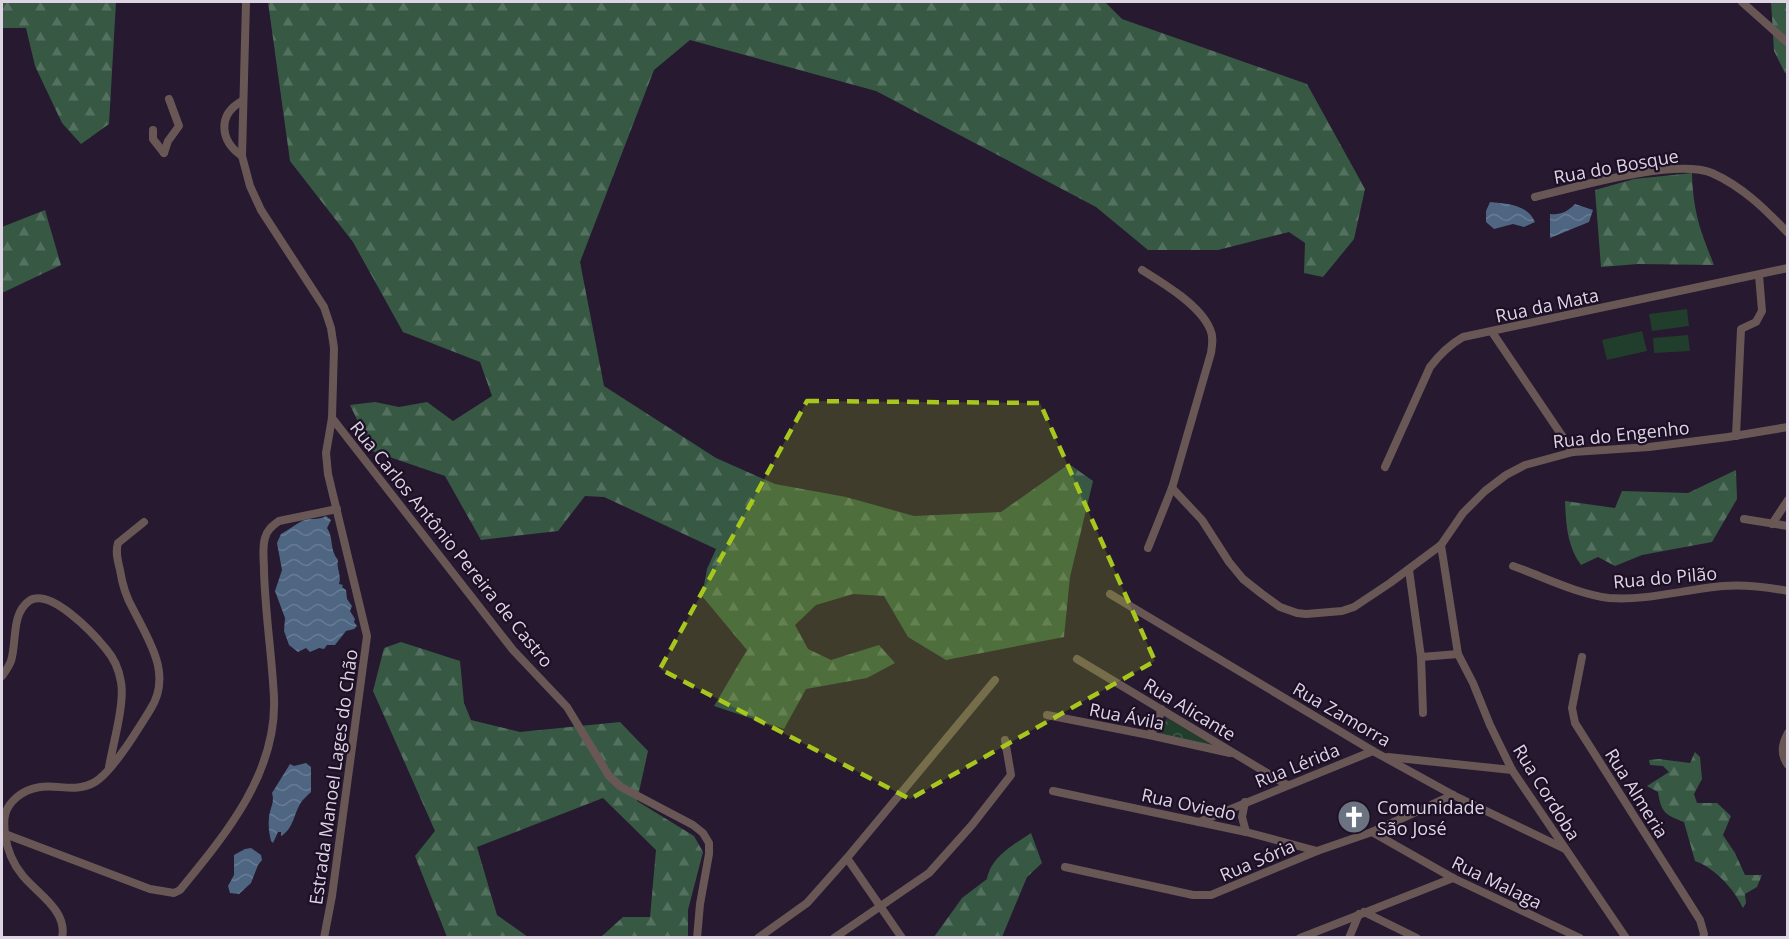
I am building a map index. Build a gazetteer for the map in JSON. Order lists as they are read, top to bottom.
{
  "streets": {
    "street": [
      "Rua do Bosque",
      "Rua da Mata",
      "Rua do Engenho",
      "Rua Carlos Antônio Pereira de Castro",
      "Rua do Pilão",
      "Rua Alicante",
      "Rua Zamorra",
      "Rua Ávila",
      "Rua Lérida",
      "Estrada Manoel Lages do Chão",
      "Rua Cordoba",
      "Rua Almeria",
      "Rua Oviedo",
      "Rua Sória",
      "Rua Malaga"
    ]
  },
  "crossings": [
    ["Rua do Engenho", "Rua Cordoba"],
    ["Rua Carlos Antônio Pereira de Castro", "Estrada Manoel Lages do Chão"],
    ["Rua Alicante", "Rua Ávila"],
    ["Rua Alicante", "Rua Lérida"],
    ["Rua Zamorra", "Rua Lérida"],
    ["Rua Zamorra", "Rua Cordoba"],
    ["Rua Zamorra", "Rua Sória"],
    ["Rua Lérida", "Rua Oviedo"],
    ["Rua Oviedo", "Rua Sória"],
    ["Rua Sória", "Rua Malaga"]
  ],
  "places": {
    "church": ["Comunidade São José"]
  }
}
